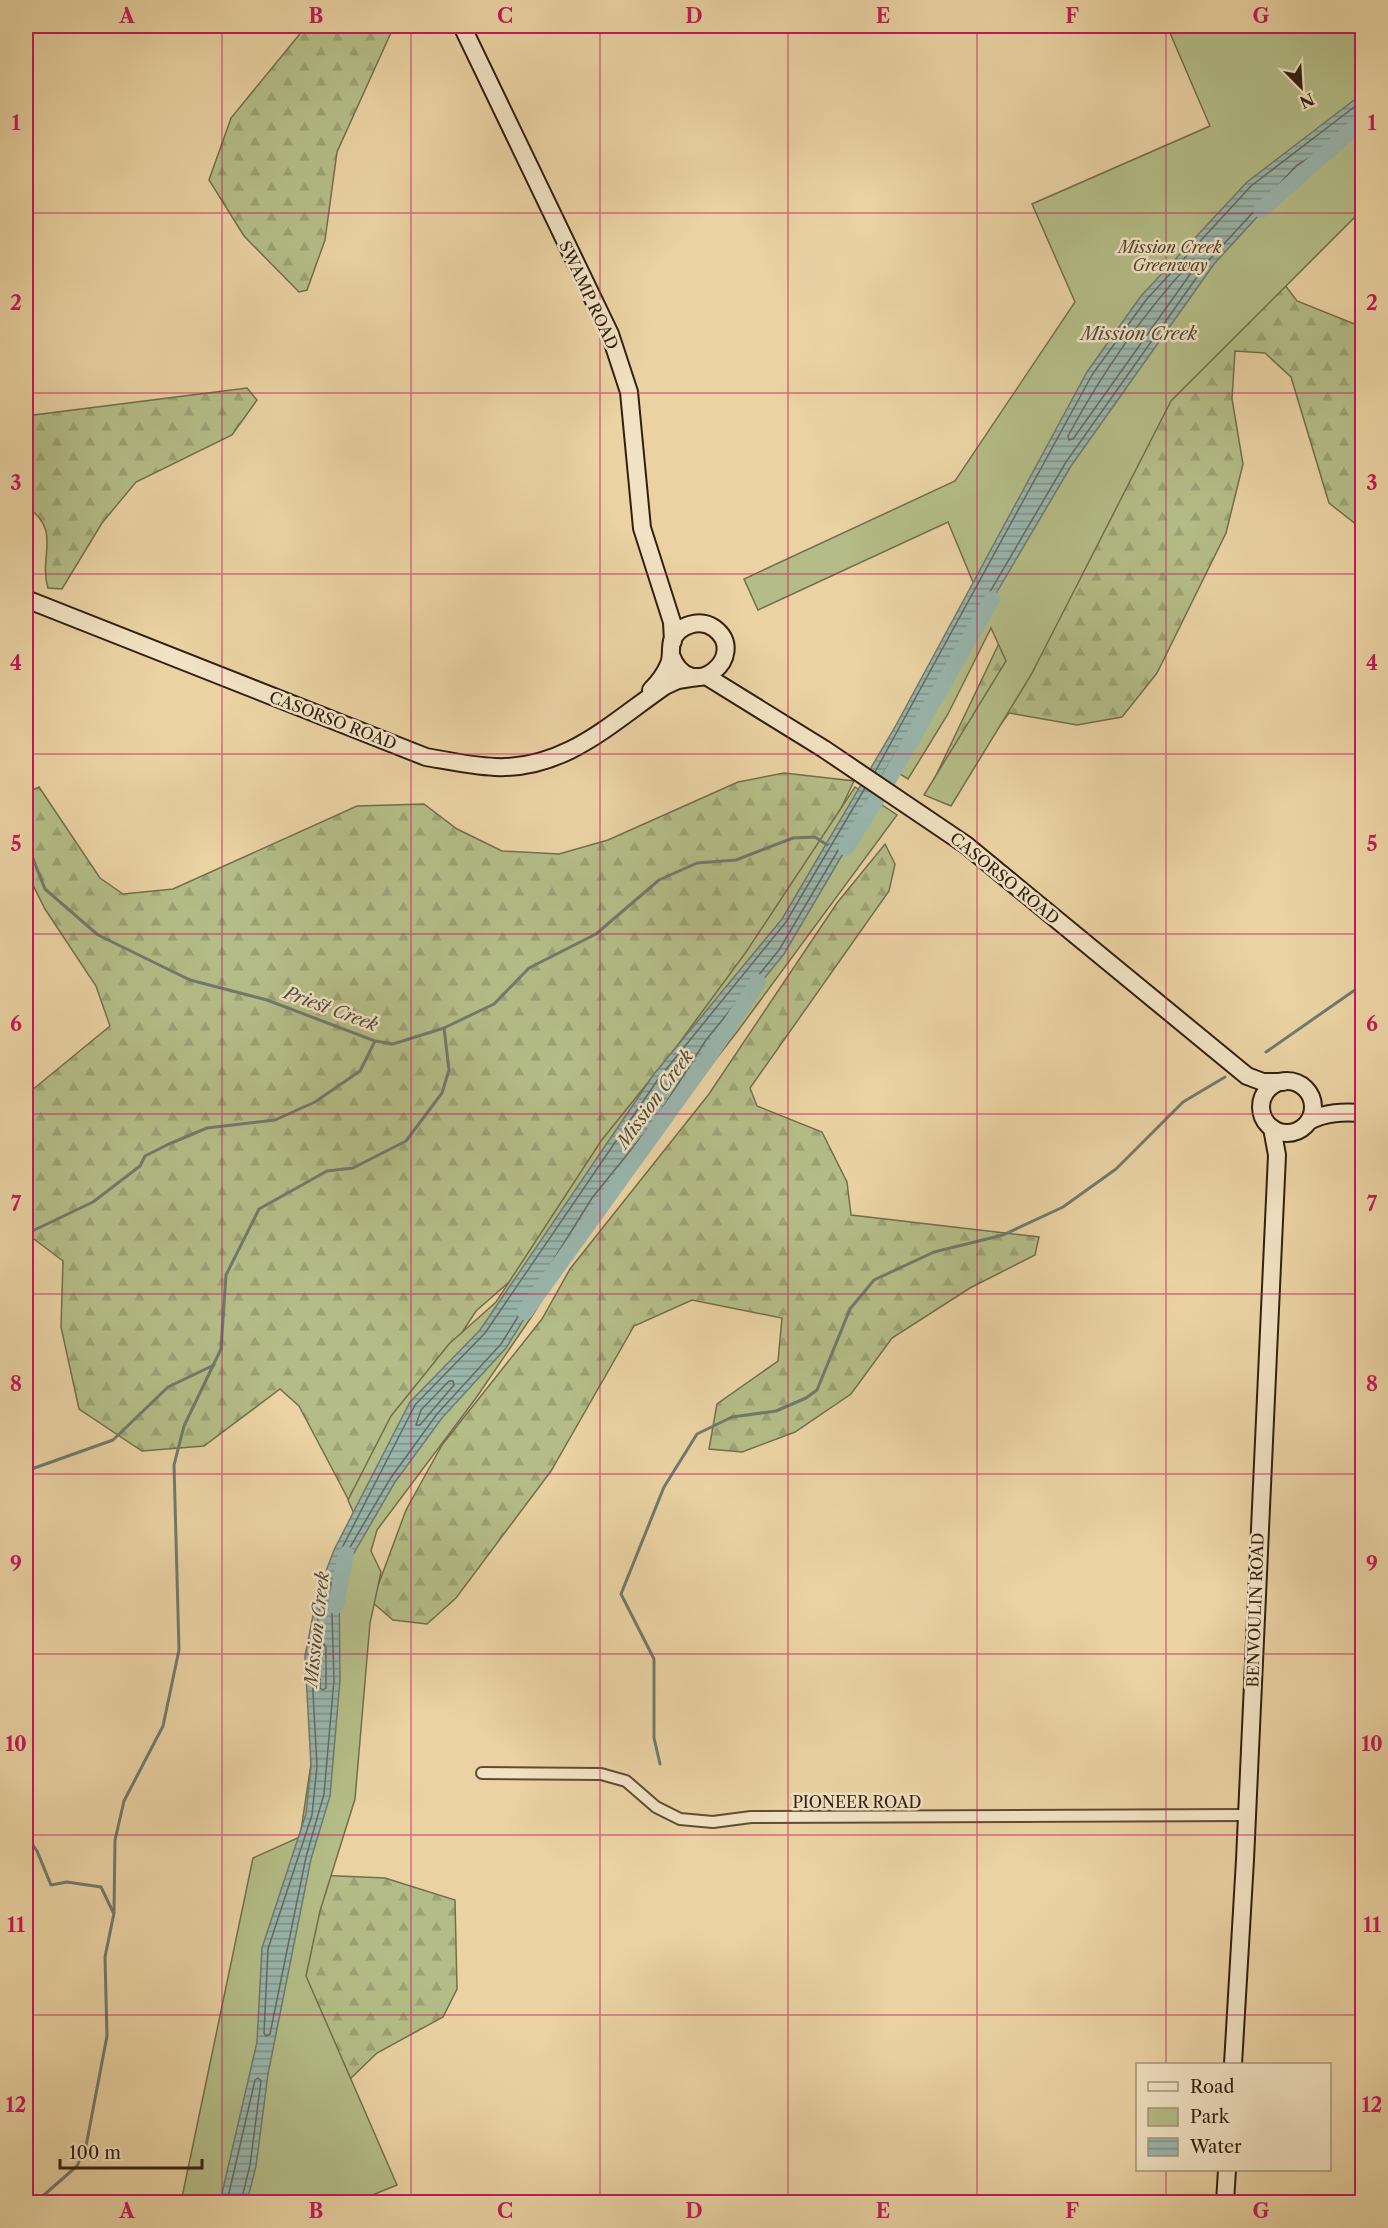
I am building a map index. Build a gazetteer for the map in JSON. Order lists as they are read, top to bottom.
{
  "streets": {
    "main road": ["SWAMP ROAD", "CASORSO ROAD", "BENVOULIN ROAD"],
    "street": ["PIONEER ROAD"]
  },
  "crossings": [
    ["SWAMP ROAD", "CASORSO ROAD"],
    ["CASORSO ROAD", "BENVOULIN ROAD"],
    ["BENVOULIN ROAD", "PIONEER ROAD"]
  ],
  "water": ["Mission Creek", "Priest Creek"],
  "parks": ["Mission Creek Greenway"],
  "legend": ["Road", "Park", "Water"],
  "scale_bar": "100 m",
  "north": "bottom right",
  "grid": {
    "columns": [
      "A",
      "B",
      "C",
      "D",
      "E",
      "F",
      "G"
    ],
    "rows": [
      "1",
      "2",
      "3",
      "4",
      "5",
      "6",
      "7",
      "8",
      "9",
      "10",
      "11",
      "12"
    ]
  }
}
